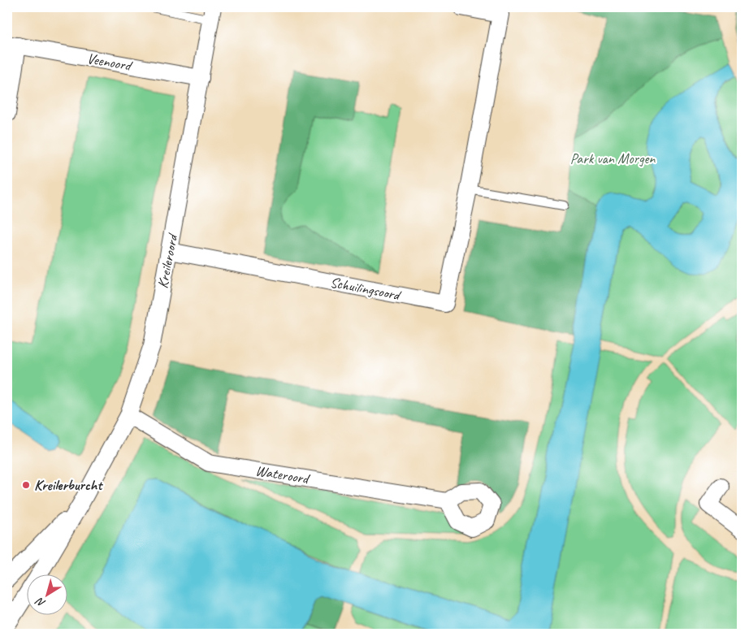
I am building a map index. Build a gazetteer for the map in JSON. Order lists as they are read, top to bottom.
{
  "streets": {
    "street": [
      "Veenoord",
      "Kreileroord",
      "Schuilingsoord",
      "Wateroord"
    ]
  },
  "crossings": [
    ["Veenoord", "Kreileroord"],
    ["Kreileroord", "Schuilingsoord"],
    ["Kreileroord", "Wateroord"]
  ],
  "parks": ["Park van Morgen"],
  "places": ["Kreilerburcht"],
  "north": "bottom left"
}
